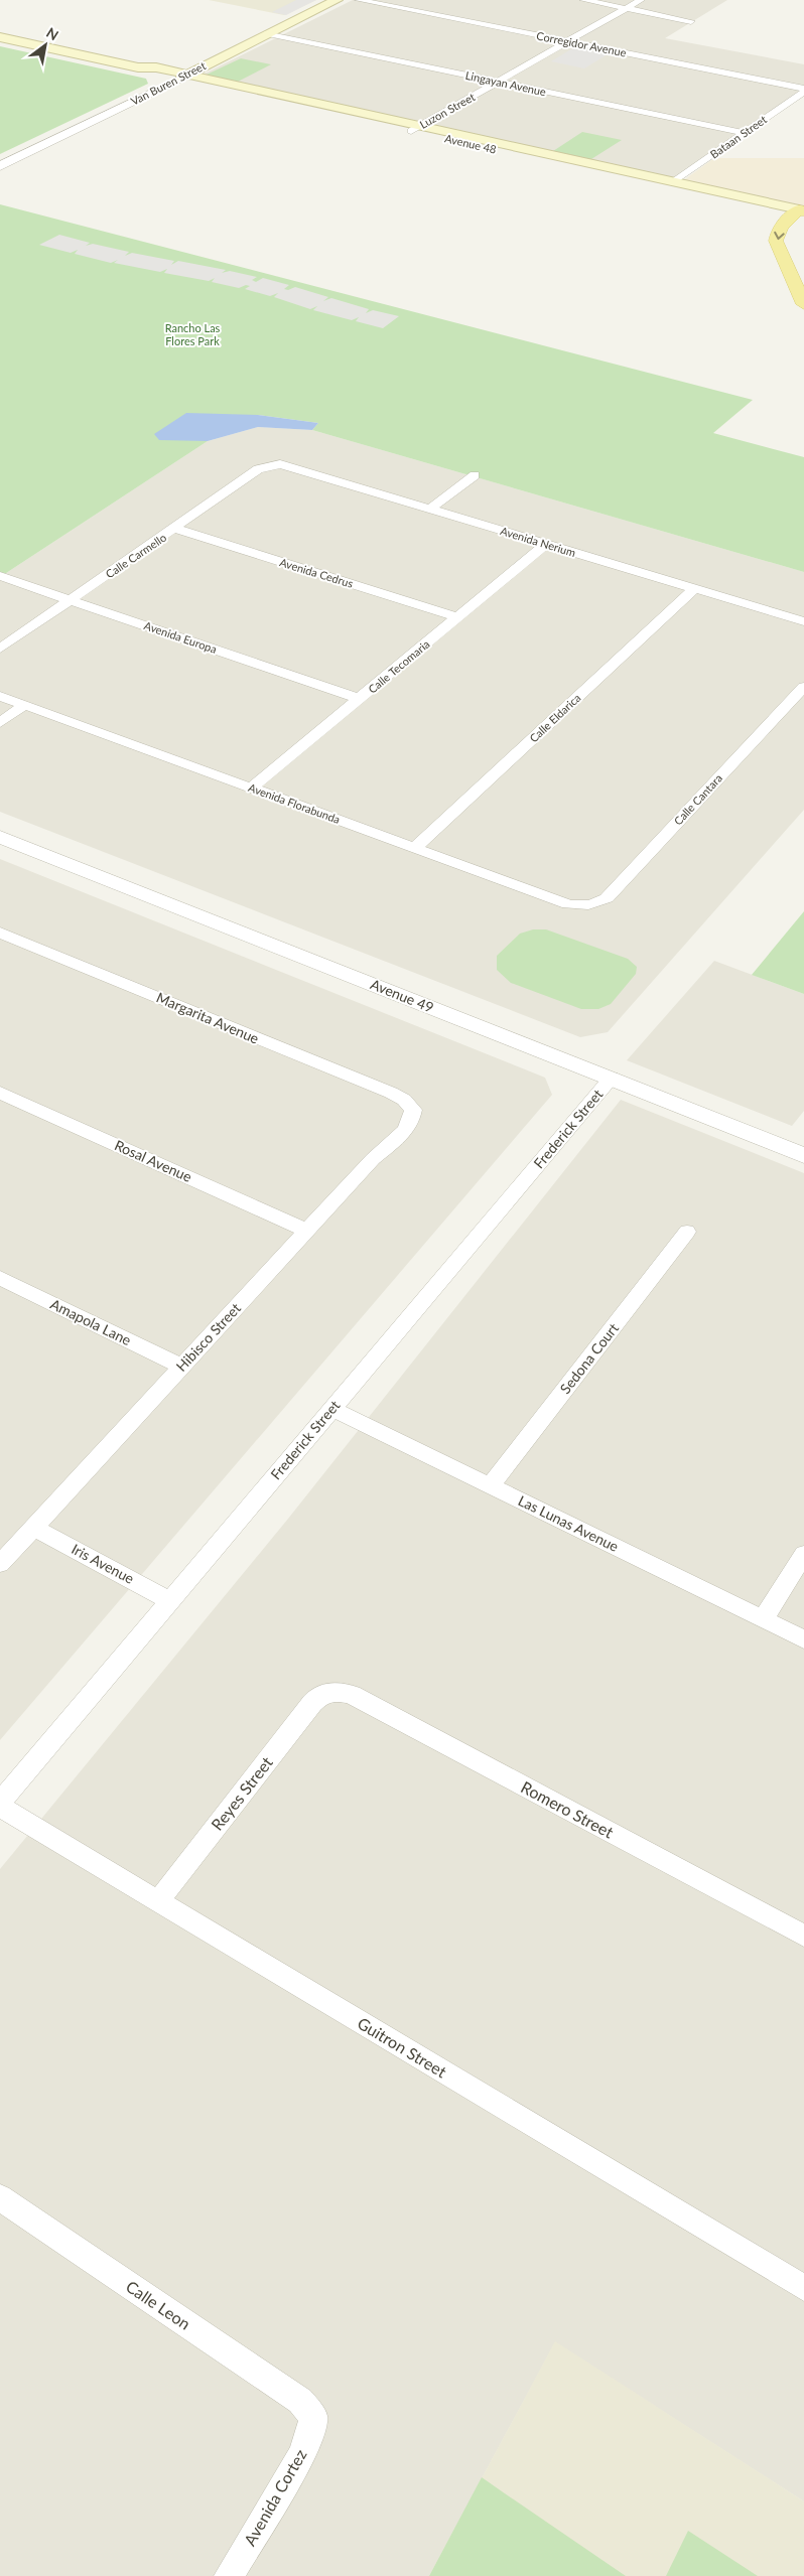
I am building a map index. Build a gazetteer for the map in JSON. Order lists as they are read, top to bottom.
{
  "streets": {
    "main road": ["Van Buren Street", "Avenue 48"],
    "street": [
      "Corregidor Avenue",
      "Lingayan Avenue",
      "Luzon Street",
      "Bataan Street",
      "Avenida Nerium",
      "Calle Carmello",
      "Avenida Cedrus",
      "Avenida Europa",
      "Calle Tecomaria",
      "Calle Eldarica",
      "Calle Cantara",
      "Avenida Florabunda",
      "Avenue 49",
      "Margarita Avenue",
      "Frederick Street",
      "Rosal Avenue",
      "Amapola Lane",
      "Hibisco Street",
      "Sedona Court",
      "Las Lunas Avenue",
      "Iris Avenue",
      "Reyes Street",
      "Romero Street",
      "Guitron Street",
      "Calle Leon",
      "Avenida Cortez"
    ]
  },
  "crossings": [
    ["Corregidor Avenue", "Luzon Street"],
    ["Corregidor Avenue", "Bataan Street"],
    ["Van Buren Street", "Lingayan Avenue"],
    ["Van Buren Street", "Avenue 48"],
    ["Lingayan Avenue", "Luzon Street"],
    ["Lingayan Avenue", "Bataan Street"],
    ["Luzon Street", "Avenue 48"],
    ["Bataan Street", "Avenue 48"],
    ["Avenida Nerium", "Calle Carmello"],
    ["Avenida Nerium", "Calle Tecomaria"],
    ["Avenida Nerium", "Calle Eldarica"],
    ["Calle Carmello", "Avenida Cedrus"],
    ["Calle Carmello", "Avenida Europa"],
    ["Avenida Cedrus", "Calle Tecomaria"],
    ["Avenida Europa", "Calle Tecomaria"],
    ["Calle Tecomaria", "Avenida Florabunda"],
    ["Calle Eldarica", "Avenida Florabunda"],
    ["Calle Cantara", "Avenida Florabunda"],
    ["Avenue 49", "Frederick Street"],
    ["Margarita Avenue", "Hibisco Street"],
    ["Frederick Street", "Las Lunas Avenue"],
    ["Frederick Street", "Iris Avenue"],
    ["Rosal Avenue", "Hibisco Street"],
    ["Amapola Lane", "Hibisco Street"],
    ["Hibisco Street", "Iris Avenue"],
    ["Sedona Court", "Las Lunas Avenue"],
    ["Reyes Street", "Romero Street"],
    ["Reyes Street", "Guitron Street"],
    ["Calle Leon", "Avenida Cortez"]
  ],
  "parks": ["Rancho Las Flores Park"],
  "north": "top right"
}
